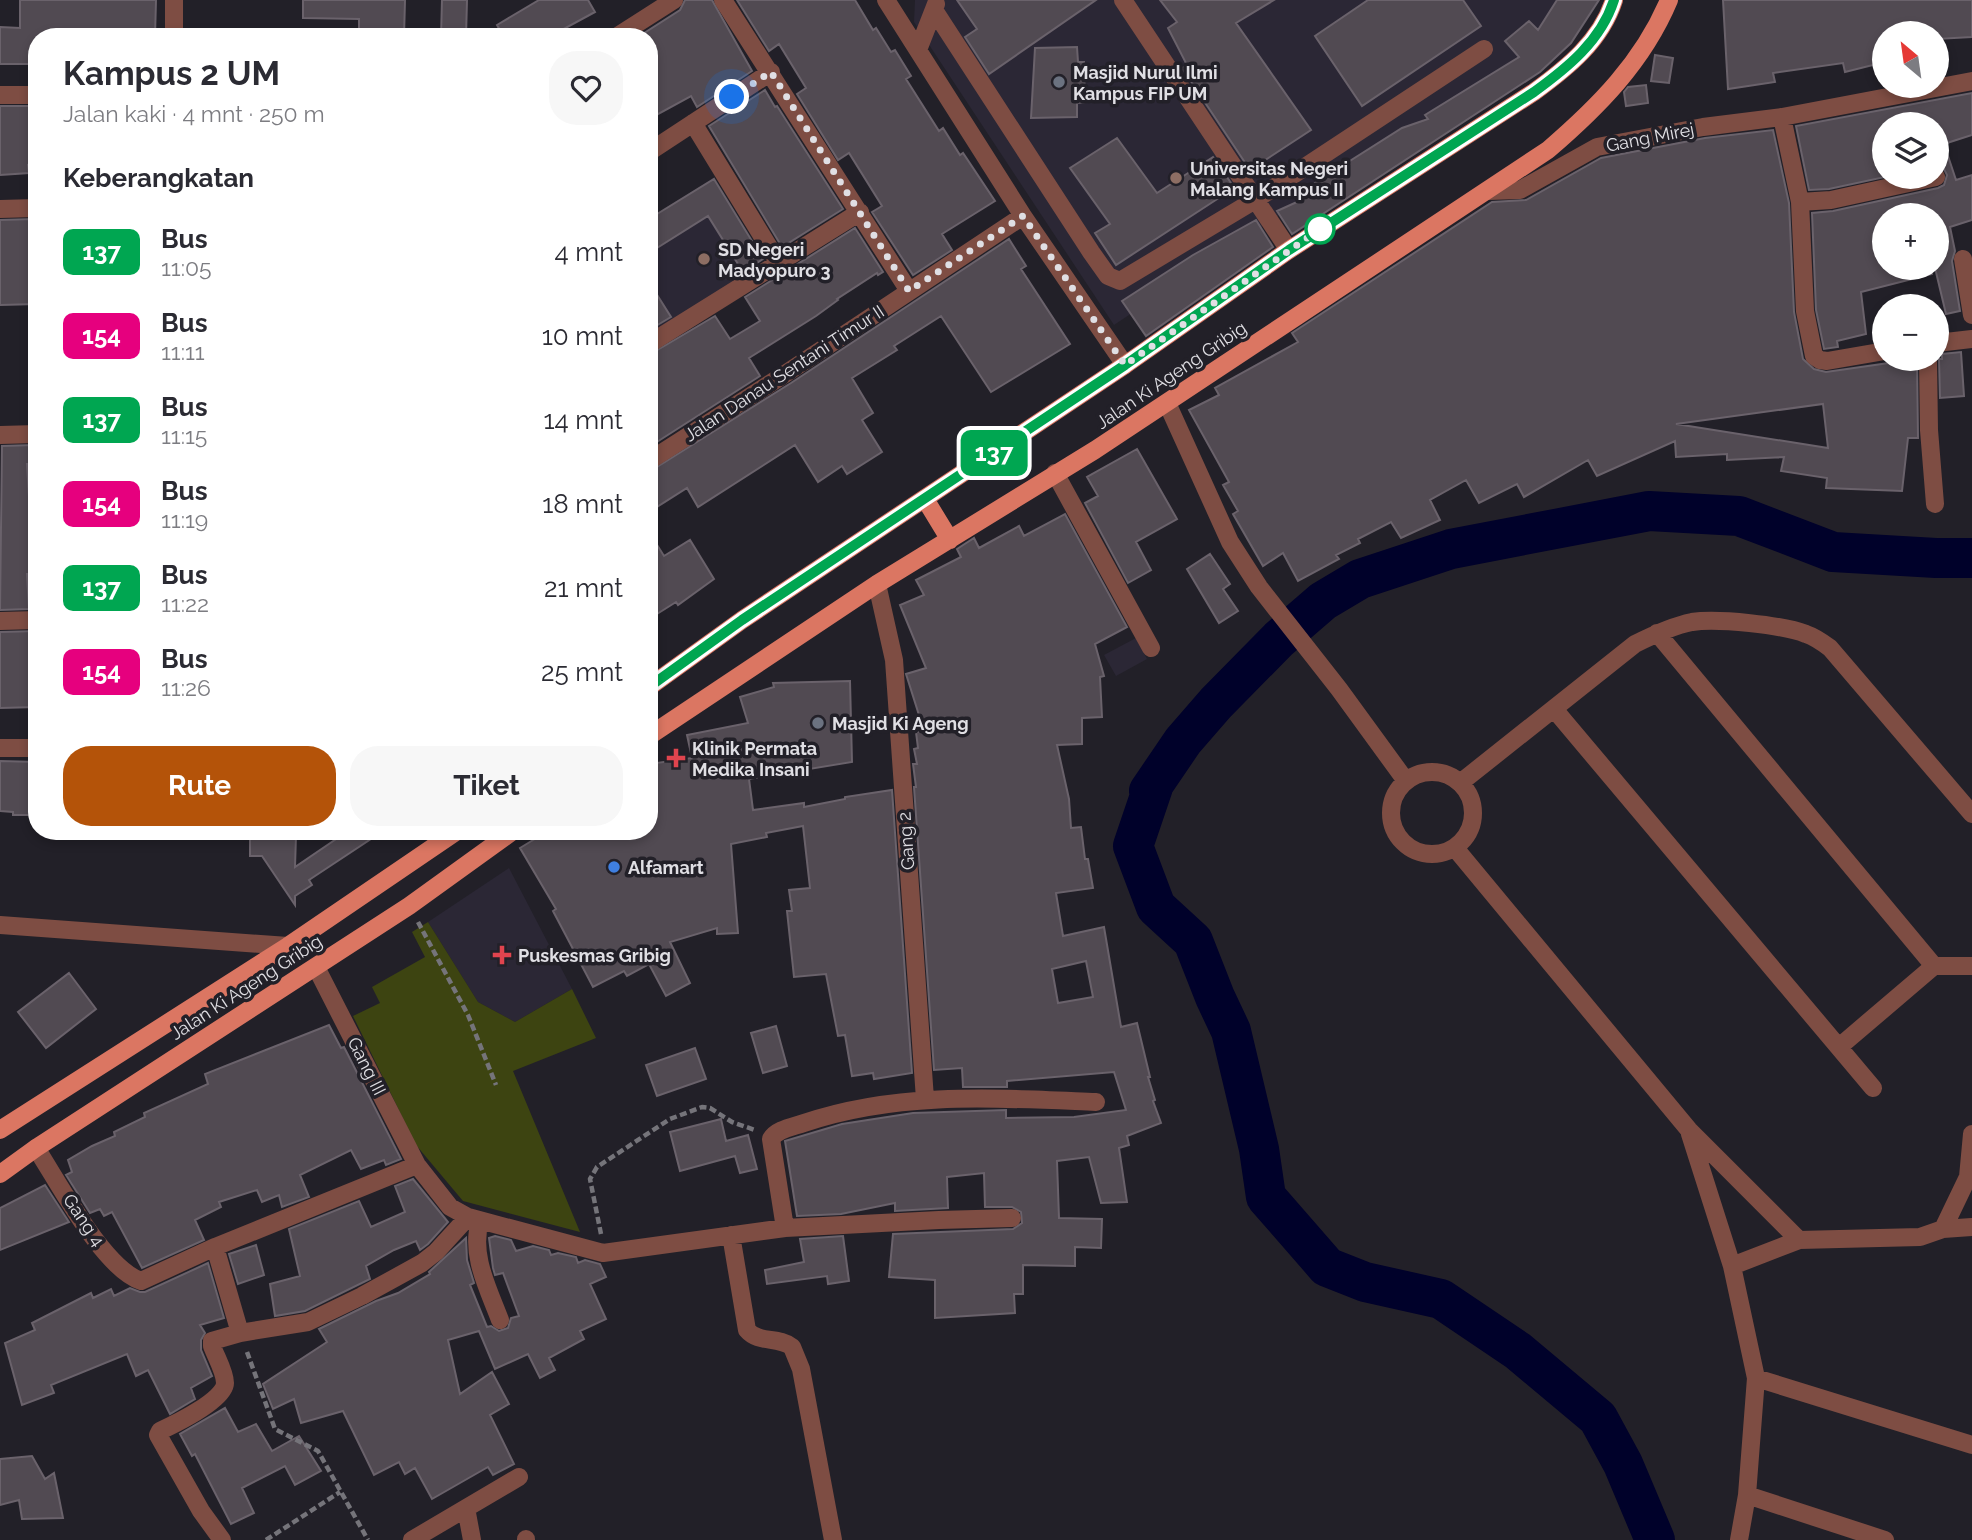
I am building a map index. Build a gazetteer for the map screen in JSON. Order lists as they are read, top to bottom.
{
  "streets": {
    "main road": ["Jalan Ki Ageng Gribig"],
    "street": [
      "Gang Mirej",
      "Jalan Danau Sentani Timur II",
      "Gang 2",
      "Gang III",
      "Gang 4"
    ]
  },
  "crossings": [
    ["Gang Mirej", "Jalan Ki Ageng Gribig"],
    ["Jalan Ki Ageng Gribig", "Gang 2"],
    ["Jalan Ki Ageng Gribig", "Gang III"],
    ["Jalan Ki Ageng Gribig", "Gang 4"]
  ],
  "places": {
    "other": [
      "Masjid Nurul Ilmi Kampus FIP UM",
      "Universitas Negeri Malang Kampus II",
      "SD Negeri Madyopuro 3",
      "Masjid Ki Ageng",
      "Alfamart"
    ],
    "health": ["Klinik Permata Medika Insani", "Puskesmas Gribig"]
  },
  "lines": ["bus line 137"],
  "north": "top left",
  "page": {
    "on_map": "137",
    "map_buttons": ["+", "−"],
    "heading": [
      ["Kampus 2 UM", "Jalan kaki · 4 mnt · 250 m"],
      "Keberangkatan"
    ],
    "list": [
      {
        "mark": "137",
        "name": "Bus",
        "note": "11:05",
        "value": "4 mnt"
      },
      {
        "mark": "154",
        "name": "Bus",
        "note": "11:11",
        "value": "10 mnt"
      },
      {
        "mark": "137",
        "name": "Bus",
        "note": "11:15",
        "value": "14 mnt"
      },
      {
        "mark": "154",
        "name": "Bus",
        "note": "11:19",
        "value": "18 mnt"
      },
      {
        "mark": "137",
        "name": "Bus",
        "note": "11:22",
        "value": "21 mnt"
      },
      {
        "mark": "154",
        "name": "Bus",
        "note": "11:26",
        "value": "25 mnt"
      }
    ],
    "buttons": ["Rute", "Tiket"]
  }
}
